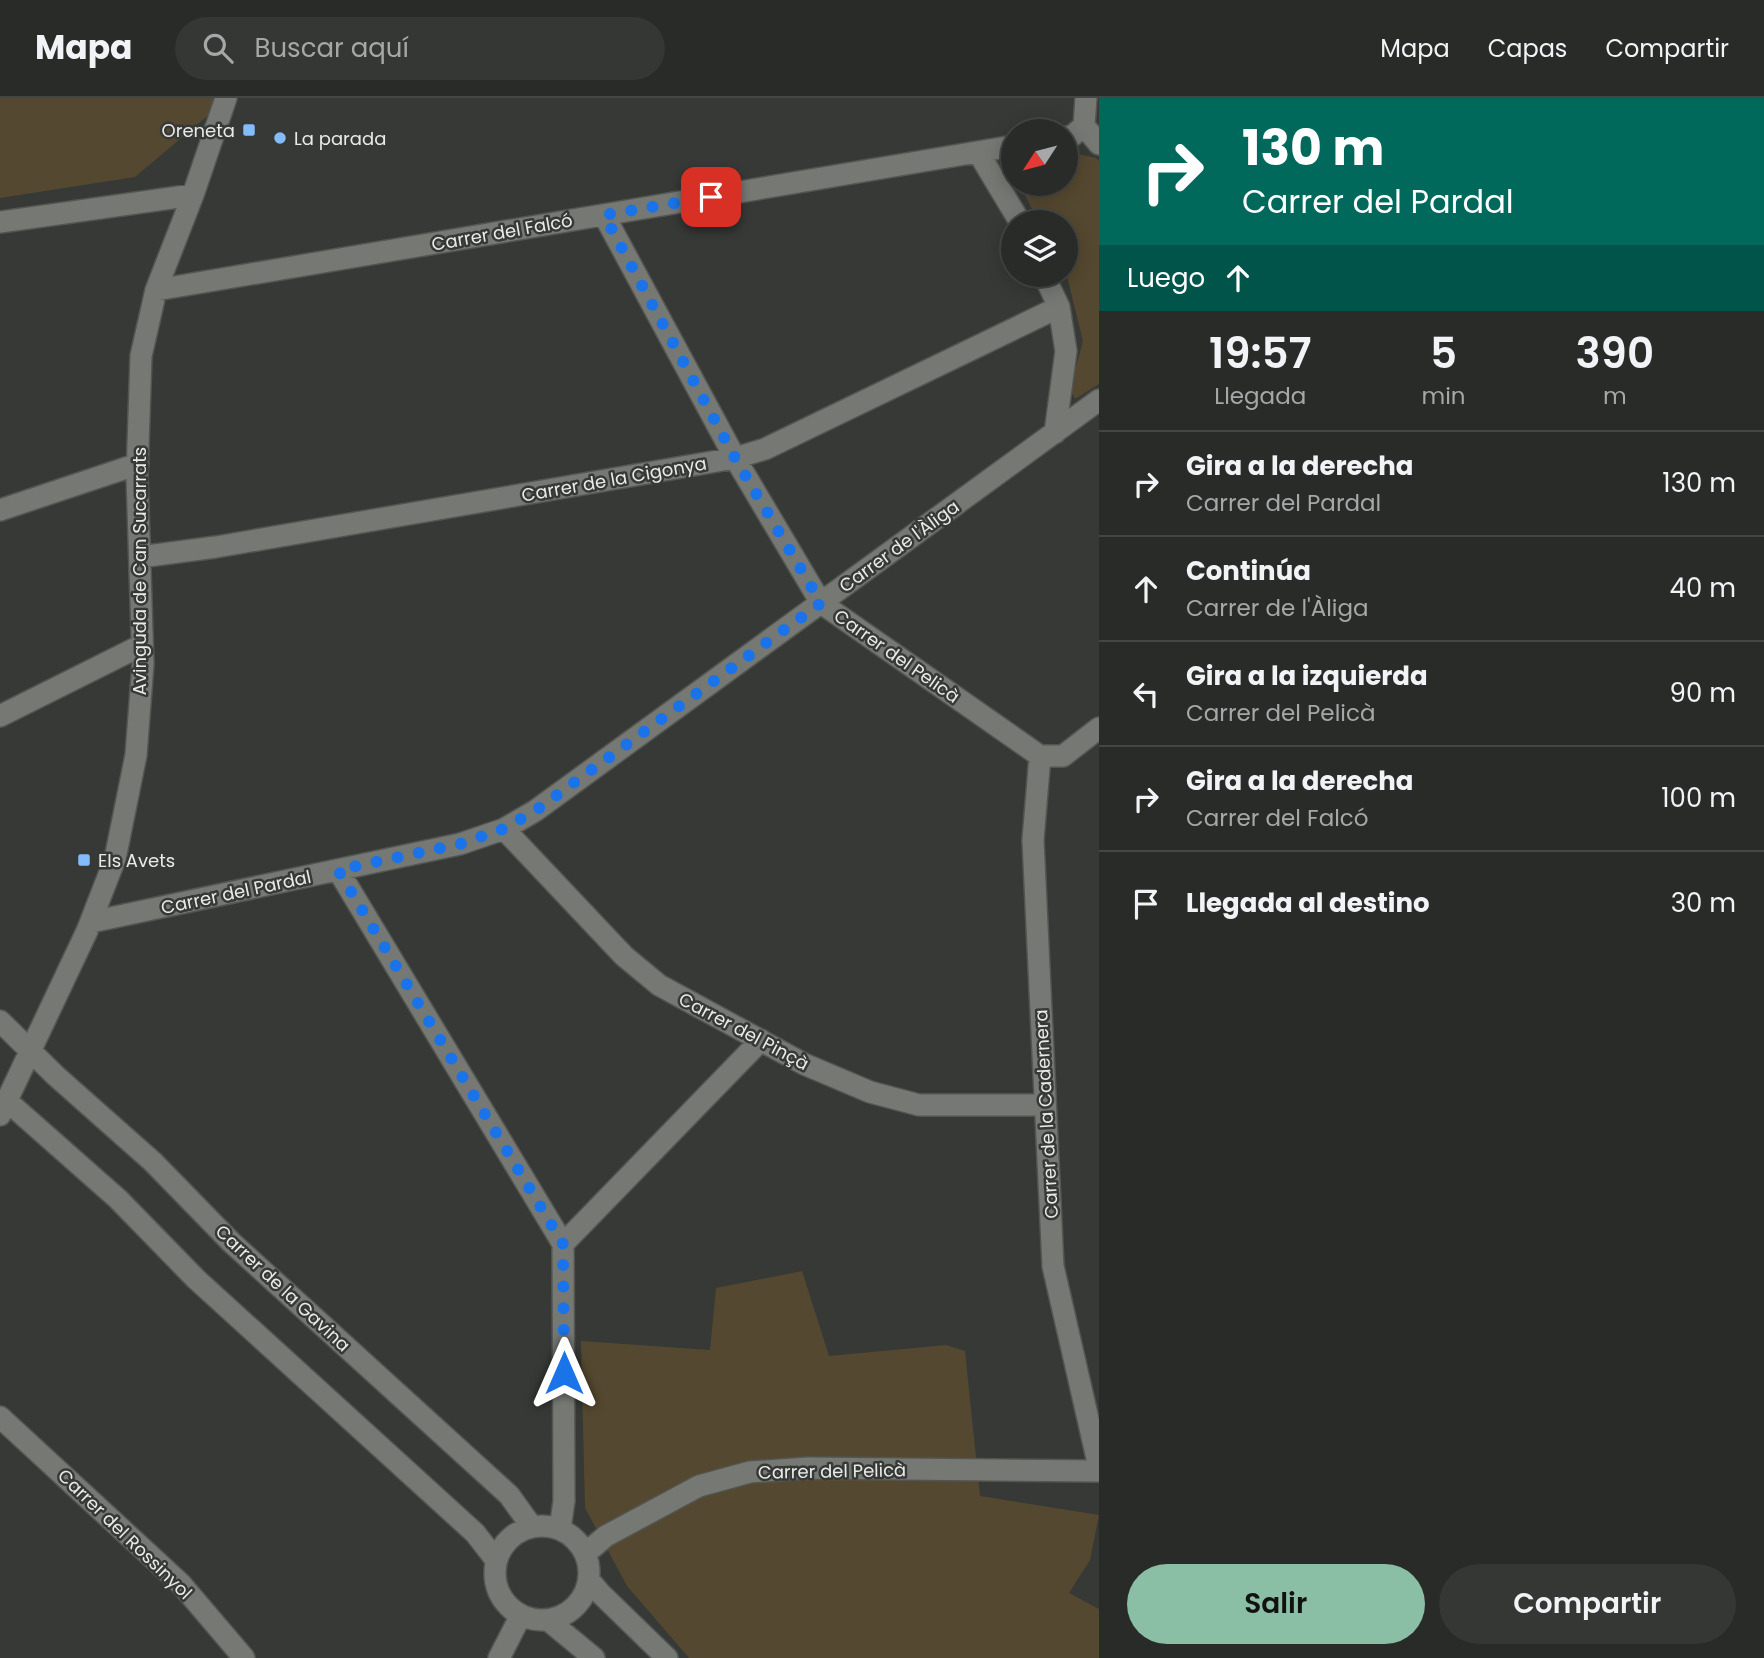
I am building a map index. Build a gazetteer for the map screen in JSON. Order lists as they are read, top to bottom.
{
  "streets": {
    "street": [
      "Carrer del Falcó",
      "Carrer de la Cigonya",
      "Carrer de l'Àliga",
      "Avinguda de Can Sucarrats",
      "Carrer del Pelicà",
      "Carrer del Pardal",
      "Carrer del Pinçà",
      "Carrer de la Cadernera",
      "Carrer de la Gavina",
      "Carrer del Rossinyol"
    ]
  },
  "crossings": [
    ["Carrer del Falcó", "Avinguda de Can Sucarrats"],
    ["Carrer del Falcó", "Carrer del Pelicà"],
    ["Carrer de la Cigonya", "Avinguda de Can Sucarrats"],
    ["Carrer de la Cigonya", "Carrer del Pelicà"],
    ["Carrer de l'Àliga", "Carrer del Pelicà"],
    ["Carrer de l'Àliga", "Carrer del Pardal"],
    ["Carrer de l'Àliga", "Carrer del Pinçà"],
    ["Avinguda de Can Sucarrats", "Carrer del Pardal"],
    ["Avinguda de Can Sucarrats", "Carrer de la Gavina"],
    ["Carrer del Pelicà", "Carrer de la Cadernera"],
    ["Carrer del Pelicà", "Carrer de la Gavina"],
    ["Carrer del Pardal", "Carrer del Pinçà"],
    ["Carrer del Pinçà", "Carrer de la Cadernera"]
  ],
  "places": {
    "transit": ["Oreneta", "Els Avets"],
    "other": ["La parada"]
  },
  "north": "bottom left",
  "page": {
    "header": "Mapa",
    "search": "Buscar aquí",
    "nav": ["Mapa", "Capas", "Compartir"],
    "turn": ["130 m", "Carrer del Pardal"],
    "then": "Luego",
    "eta": [
      "19:57",
      "Llegada",
      "5",
      "min",
      "390",
      "m"
    ],
    "list": [
      {
        "name": "Gira a la derecha",
        "note": "Carrer del Pardal",
        "value": "130 m"
      },
      {
        "name": "Continúa",
        "note": "Carrer de l'Àliga",
        "value": "40 m"
      },
      {
        "name": "Gira a la izquierda",
        "note": "Carrer del Pelicà",
        "value": "90 m"
      },
      {
        "name": "Gira a la derecha",
        "note": "Carrer del Falcó",
        "value": "100 m"
      },
      {
        "name": "Llegada al destino",
        "value": "30 m"
      }
    ],
    "buttons": ["Salir", "Compartir"]
  }
}
